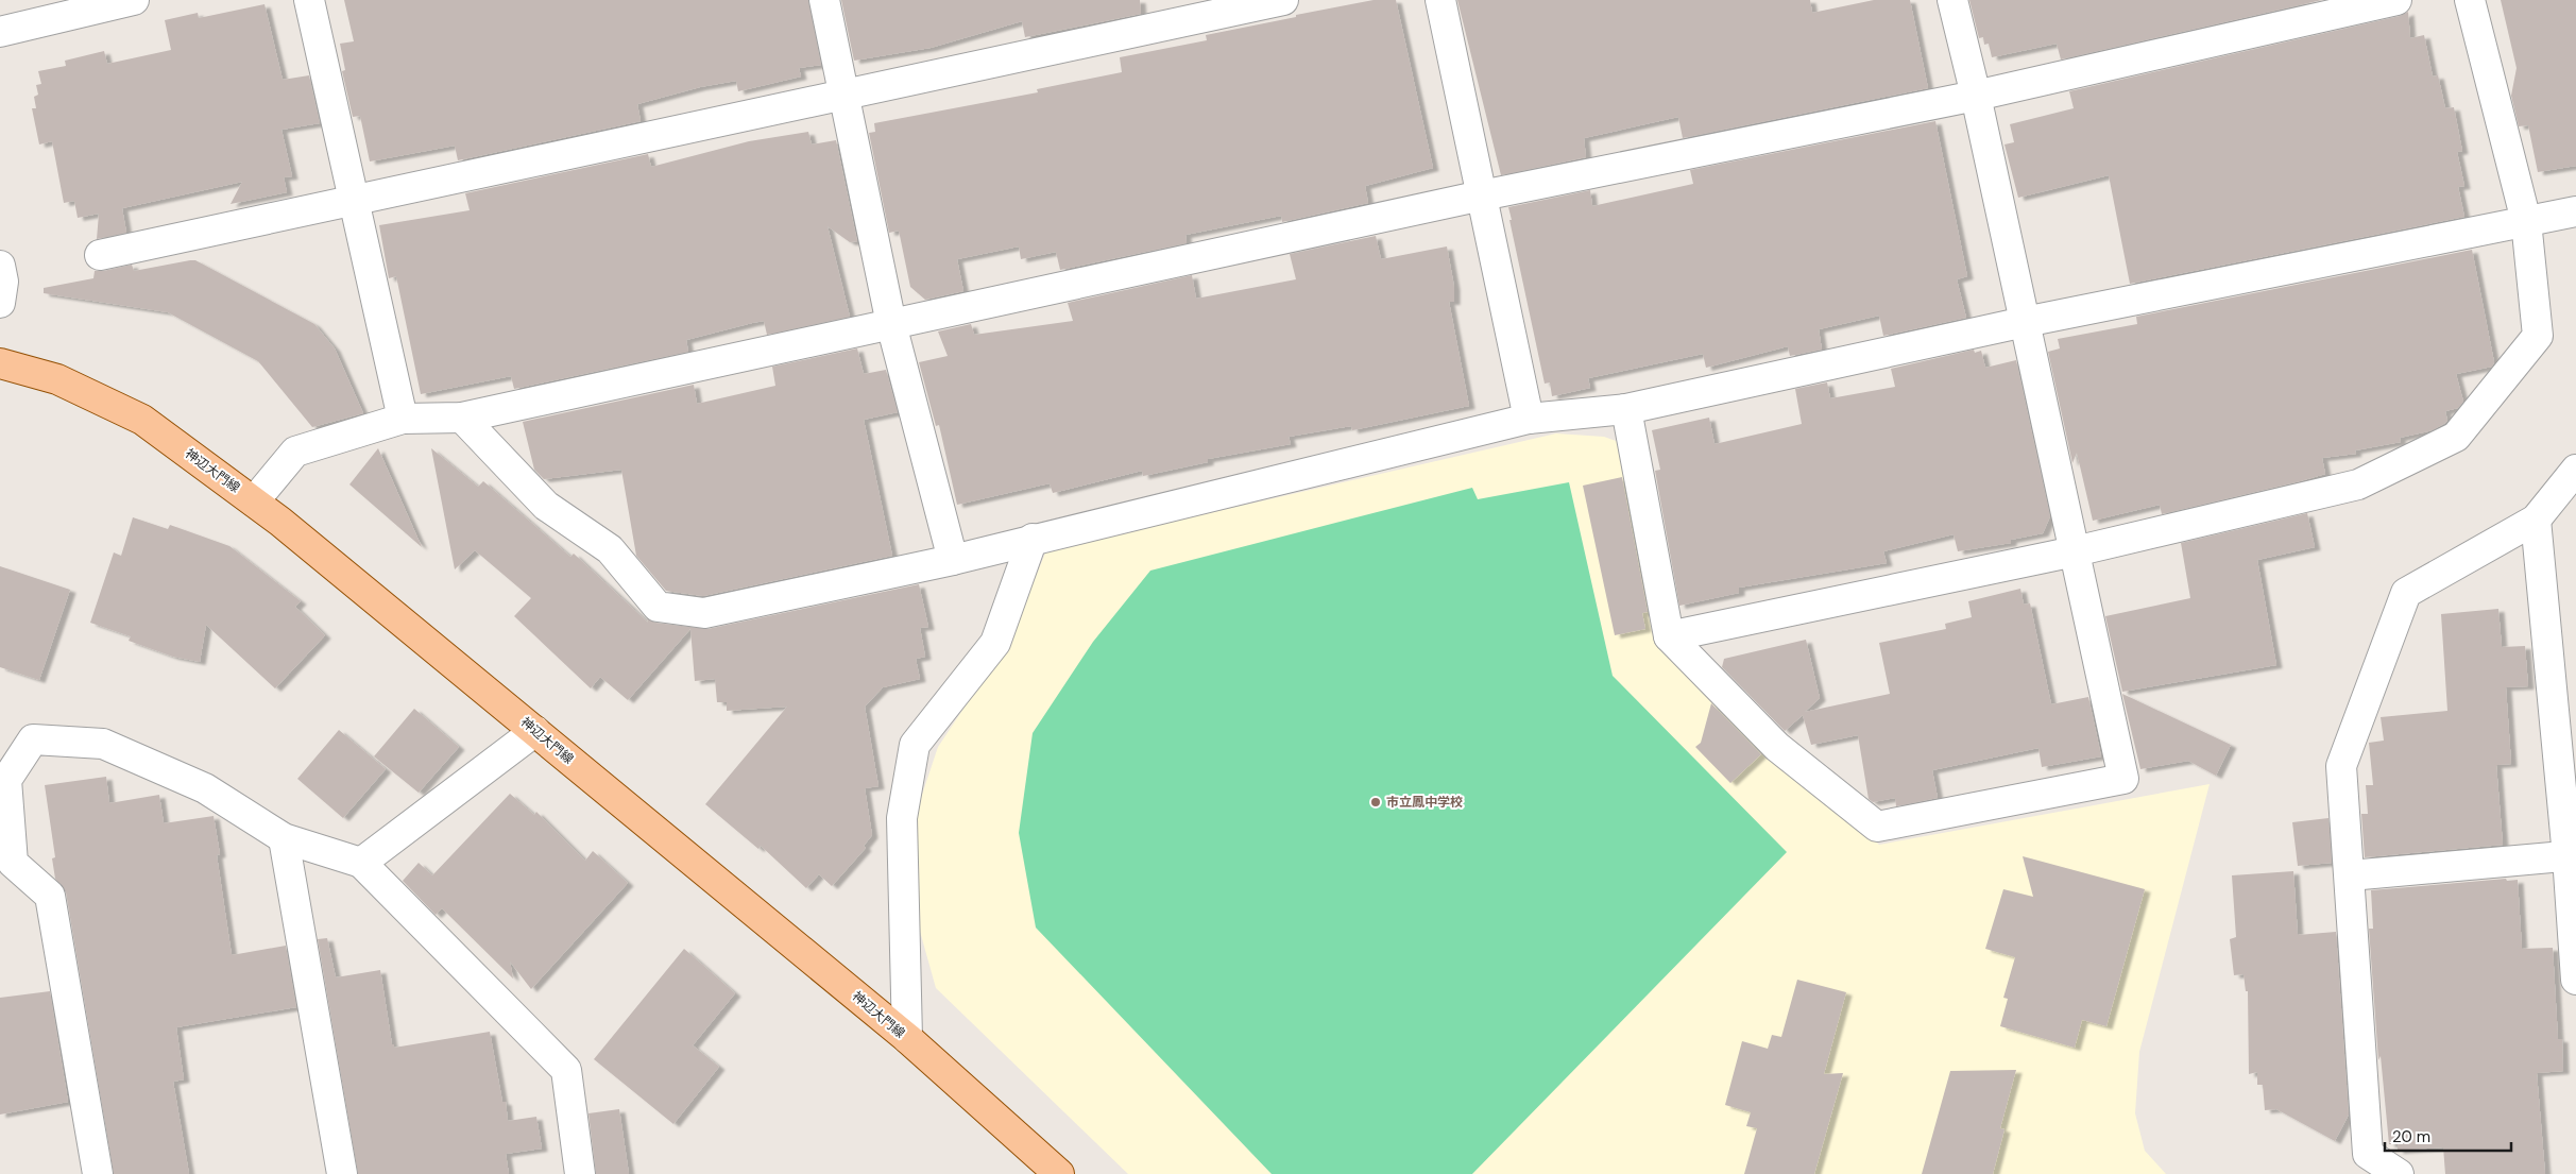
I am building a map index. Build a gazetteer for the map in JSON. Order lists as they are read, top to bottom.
{
  "streets": {
    "main road": ["神辺大門線"]
  },
  "places": ["市立鳳中学校"],
  "scale_bar": "20 m"
}
